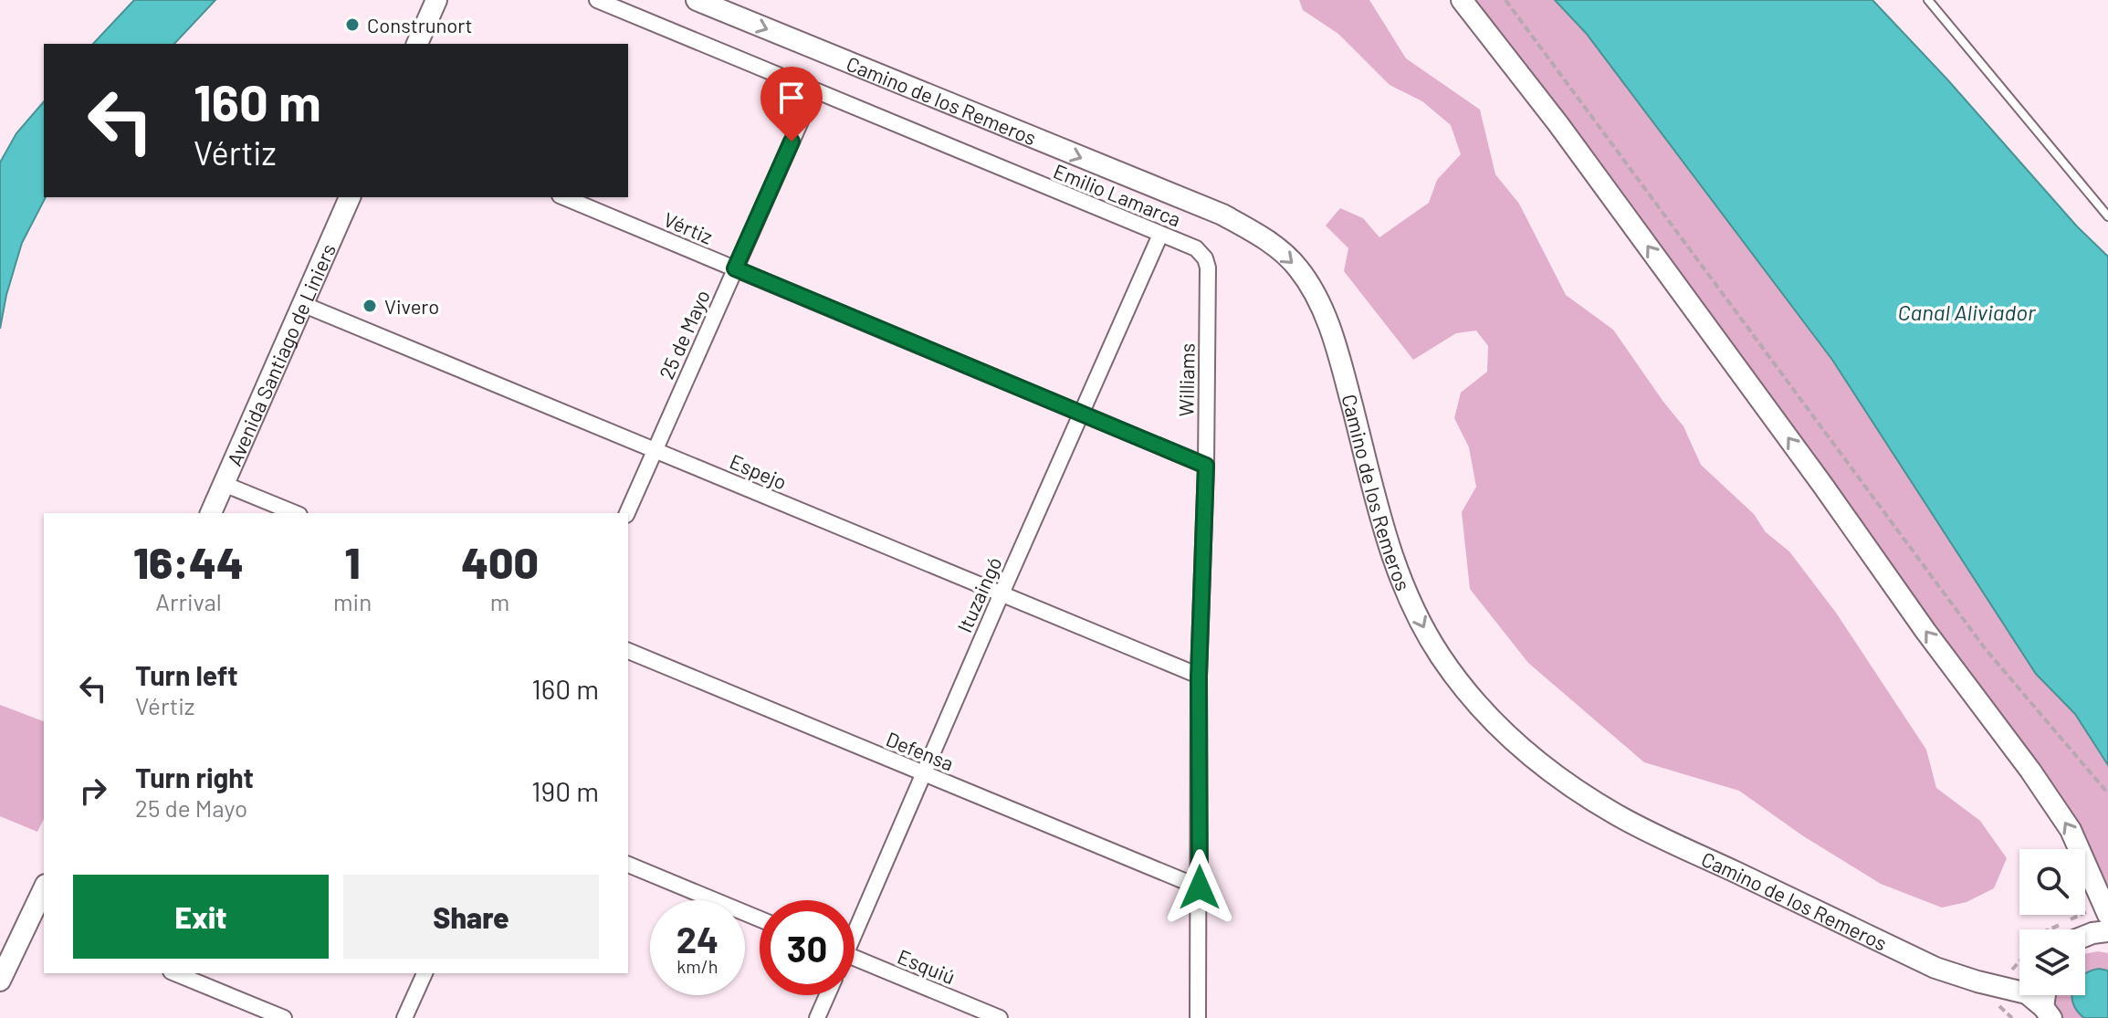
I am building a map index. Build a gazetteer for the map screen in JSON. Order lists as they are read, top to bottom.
{
  "streets": {
    "main road": ["Camino de los Remeros", "Avenida Santiago de Liniers"],
    "street": [
      "Emilio Lamarca",
      "Vértiz",
      "25 de Mayo",
      "Williams",
      "Espejo",
      "Ituzaingó",
      "Defensa",
      "Esquiú"
    ]
  },
  "crossings": [
    ["Emilio Lamarca", "25 de Mayo"],
    ["Emilio Lamarca", "Williams"],
    ["Emilio Lamarca", "Ituzaingó"],
    ["Vértiz", "25 de Mayo"],
    ["Vértiz", "Williams"],
    ["Vértiz", "Ituzaingó"],
    ["25 de Mayo", "Espejo"],
    ["Avenida Santiago de Liniers", "Espejo"],
    ["Williams", "Espejo"],
    ["Williams", "Defensa"],
    ["Espejo", "Ituzaingó"],
    ["Ituzaingó", "Defensa"]
  ],
  "one_way": ["Camino de los Remeros"],
  "water": ["Canal Aliviador"],
  "places": ["Construnort", "Vivero"],
  "page": {
    "turn": ["160 m", "Vértiz"],
    "eta": [
      "16:44",
      "Arrival",
      "1",
      "min",
      "400",
      "m"
    ],
    "list": [
      {
        "name": "Turn left",
        "note": "Vértiz",
        "value": "160 m"
      },
      {
        "name": "Turn right",
        "note": "25 de Mayo",
        "value": "190 m"
      }
    ],
    "buttons": ["Exit", "Share"],
    "speed": "24 km/h",
    "limit": "30"
  }
}
